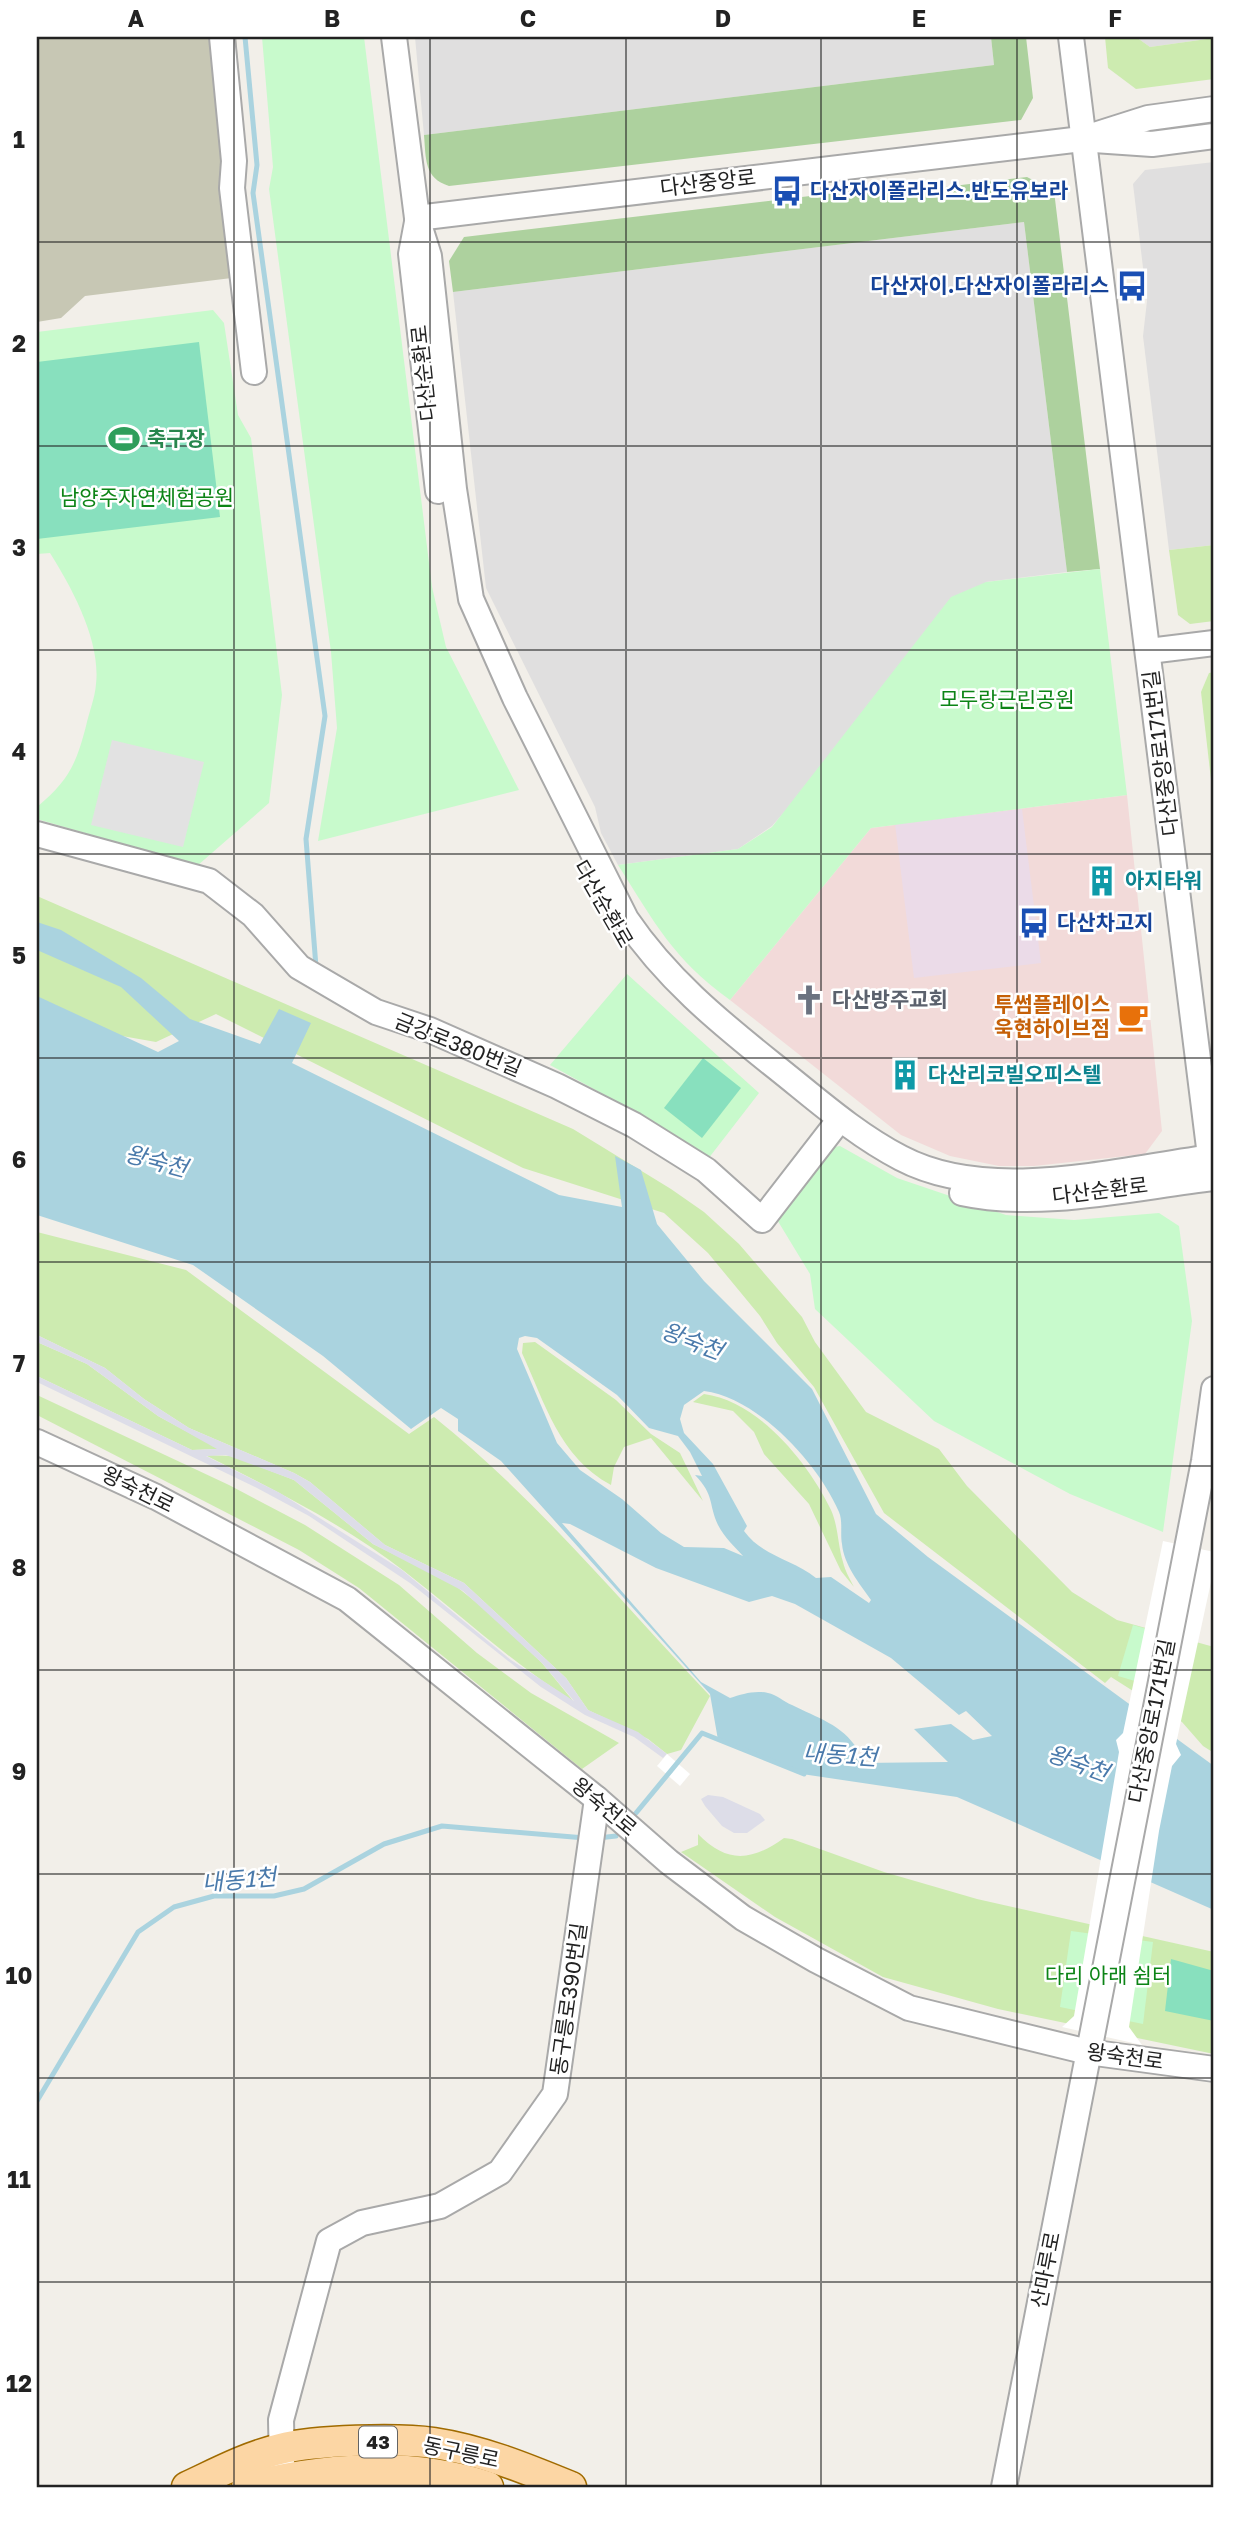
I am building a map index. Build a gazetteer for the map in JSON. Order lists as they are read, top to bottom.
{
  "streets": {
    "main road": ["43", "동구릉로"],
    "street": [
      "다산중앙로",
      "다산순환로",
      "다산중앙로171번길",
      "금강로380번길",
      "왕숙천로",
      "동구릉로390번길",
      "산마루로"
    ]
  },
  "crossings": [
    ["다산중앙로", "다산순환로"],
    ["다산중앙로", "다산중앙로171번길"],
    ["다산순환로", "다산중앙로171번길"],
    ["다산순환로", "금강로380번길"],
    ["다산중앙로171번길", "왕숙천로"],
    ["다산중앙로171번길", "산마루로"],
    ["왕숙천로", "동구릉로390번길"],
    ["왕숙천로", "산마루로"],
    ["동구릉로390번길", "동구릉로"]
  ],
  "water": ["왕숙천", "내동1천"],
  "parks": ["남양주자연체험공원", "모두랑근린공원", "다리 아래 쉼터"],
  "places": {
    "bus stop": ["다산자이폴라리스.반도유보라", "다산자이.다산자이폴라리스", "다산차고지"],
    "sports": ["축구장"],
    "building": ["아지타워", "다산리코빌오피스텔"],
    "church": ["다산방주교회"],
    "cafe": ["투썸플레이스 욱현하이브점"]
  },
  "grid": {
    "columns": [
      "A",
      "B",
      "C",
      "D",
      "E",
      "F"
    ],
    "rows": [
      "1",
      "2",
      "3",
      "4",
      "5",
      "6",
      "7",
      "8",
      "9",
      "10",
      "11",
      "12"
    ]
  }
}
